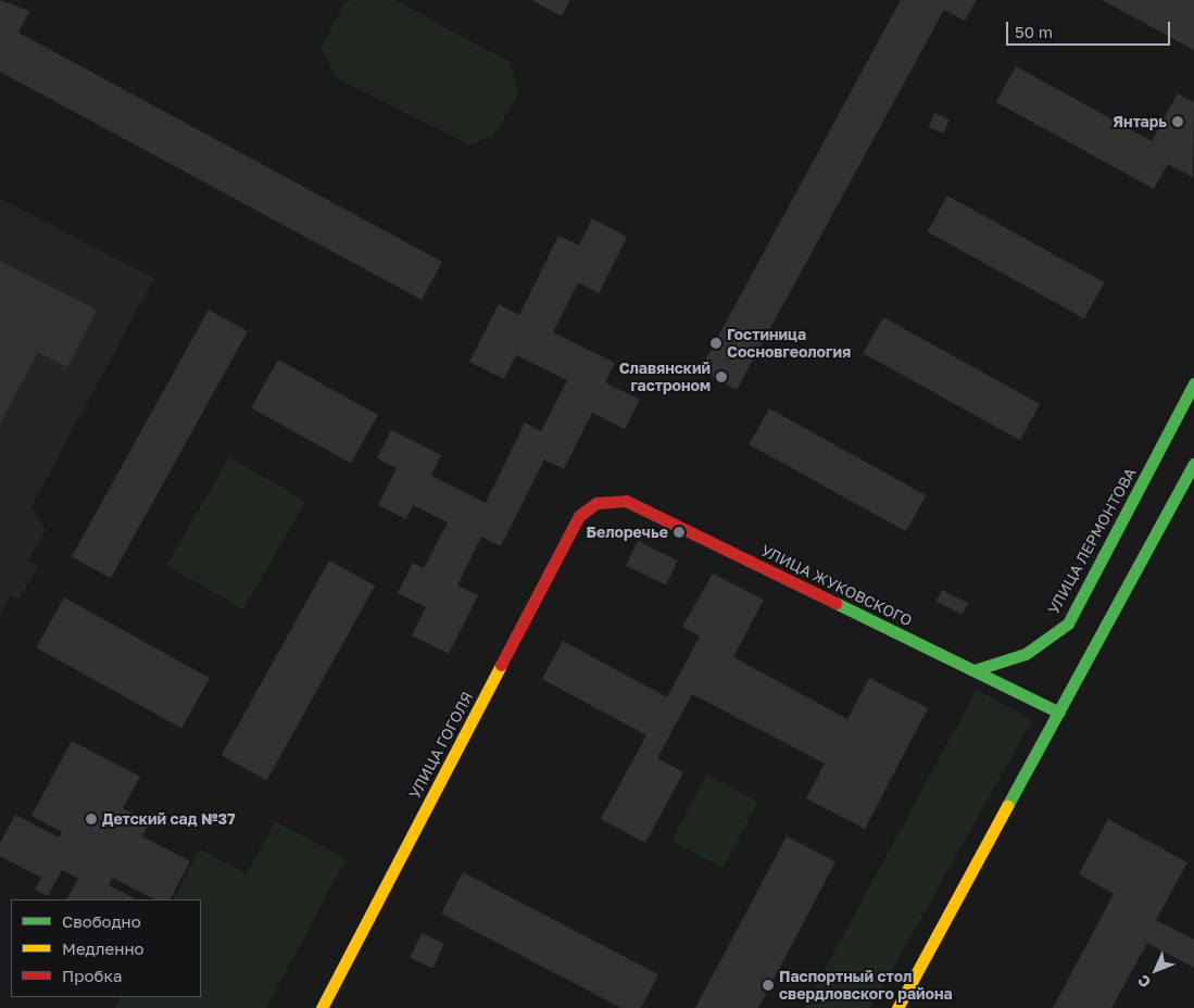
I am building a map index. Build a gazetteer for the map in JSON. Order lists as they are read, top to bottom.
{
  "streets": {
    "main road": ["УЛИЦА ЛЕРМОНТОВА", "УЛИЦА ЖУКОВСКОГО", "УЛИЦА ГОГОЛЯ"]
  },
  "crossings": [
    ["УЛИЦА ЛЕРМОНТОВА", "УЛИЦА ЖУКОВСКОГО"],
    ["УЛИЦА ЖУКОВСКОГО", "УЛИЦА ГОГОЛЯ"]
  ],
  "places": [
    "Янтарь",
    "Гостиница Сосновгеология",
    "Славянский гастроном",
    "Белоречье",
    "Детский сад №37",
    "Паспортный стол свердловского района"
  ],
  "legend": ["Свободно", "Медленно", "Пробка"],
  "scale_bar": "50 m",
  "north": "bottom left"
}
